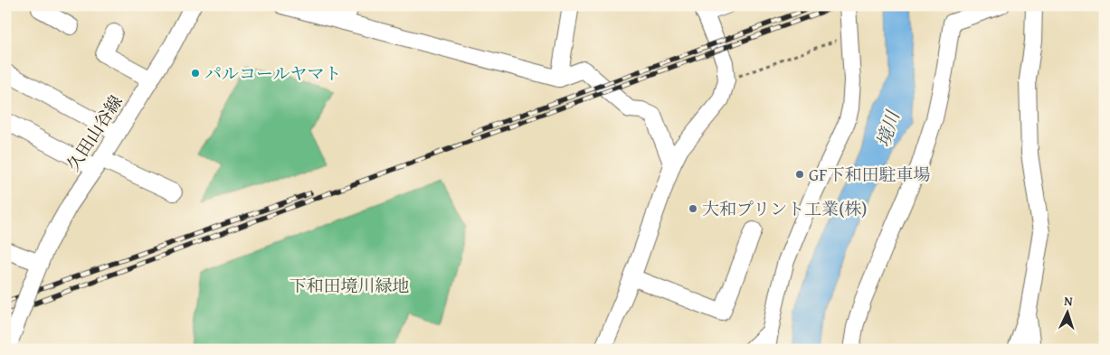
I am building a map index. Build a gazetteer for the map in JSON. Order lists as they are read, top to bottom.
{
  "streets": {
    "street": ["久田山谷線"]
  },
  "water": ["境川"],
  "parks": ["下和田境川緑地"],
  "places": ["パルコールヤマト", "GF下和田駐車場", "大和プリント工業(株)"],
  "north": "top"
}
